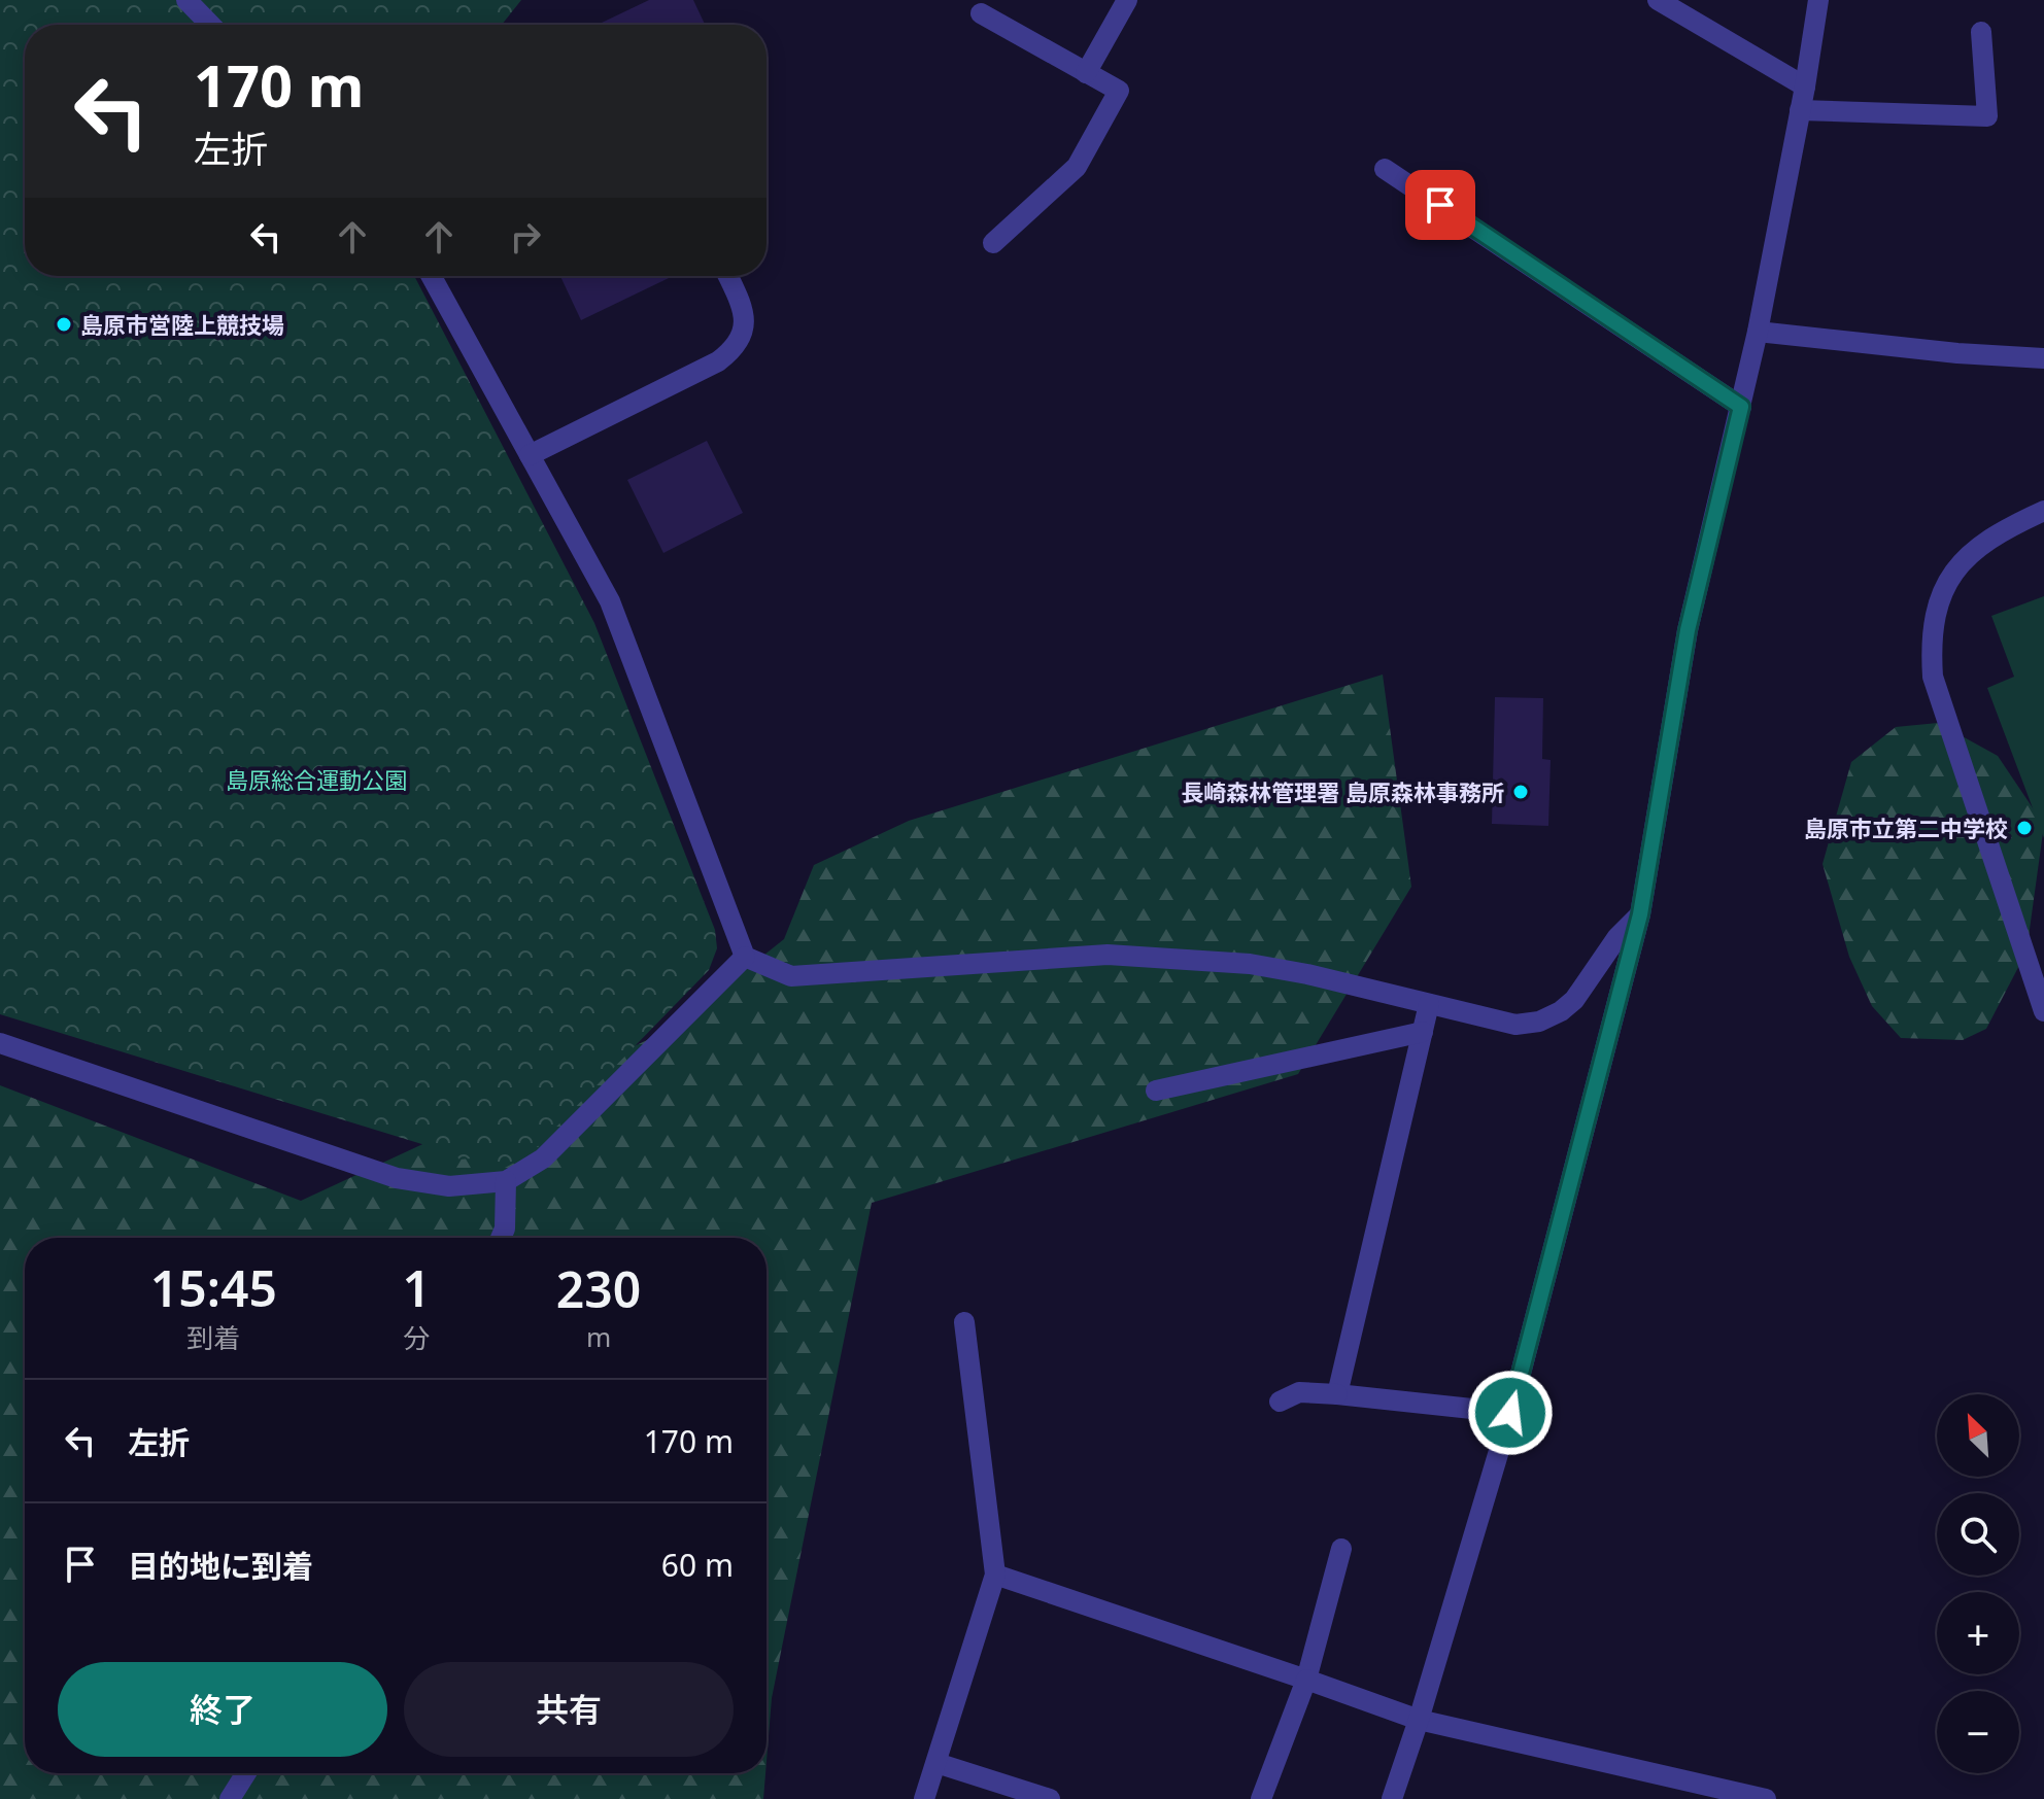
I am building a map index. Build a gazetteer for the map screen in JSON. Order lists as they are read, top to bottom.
{
  "parks": ["島原総合運動公園"],
  "places": ["島原市営陸上競技場", "長崎森林管理署 島原森林事務所", "島原市立第二中学校"],
  "north": "top left",
  "page": {
    "turn": ["170 m", "左折"],
    "eta": [
      "15:45",
      "到着",
      "1",
      "分",
      "230",
      "m"
    ],
    "list": [
      {
        "name": "左折",
        "value": "170 m"
      },
      {
        "name": "目的地に到着",
        "value": "60 m"
      }
    ],
    "map_buttons": ["+", "−"],
    "buttons": ["終了", "共有"]
  }
}
